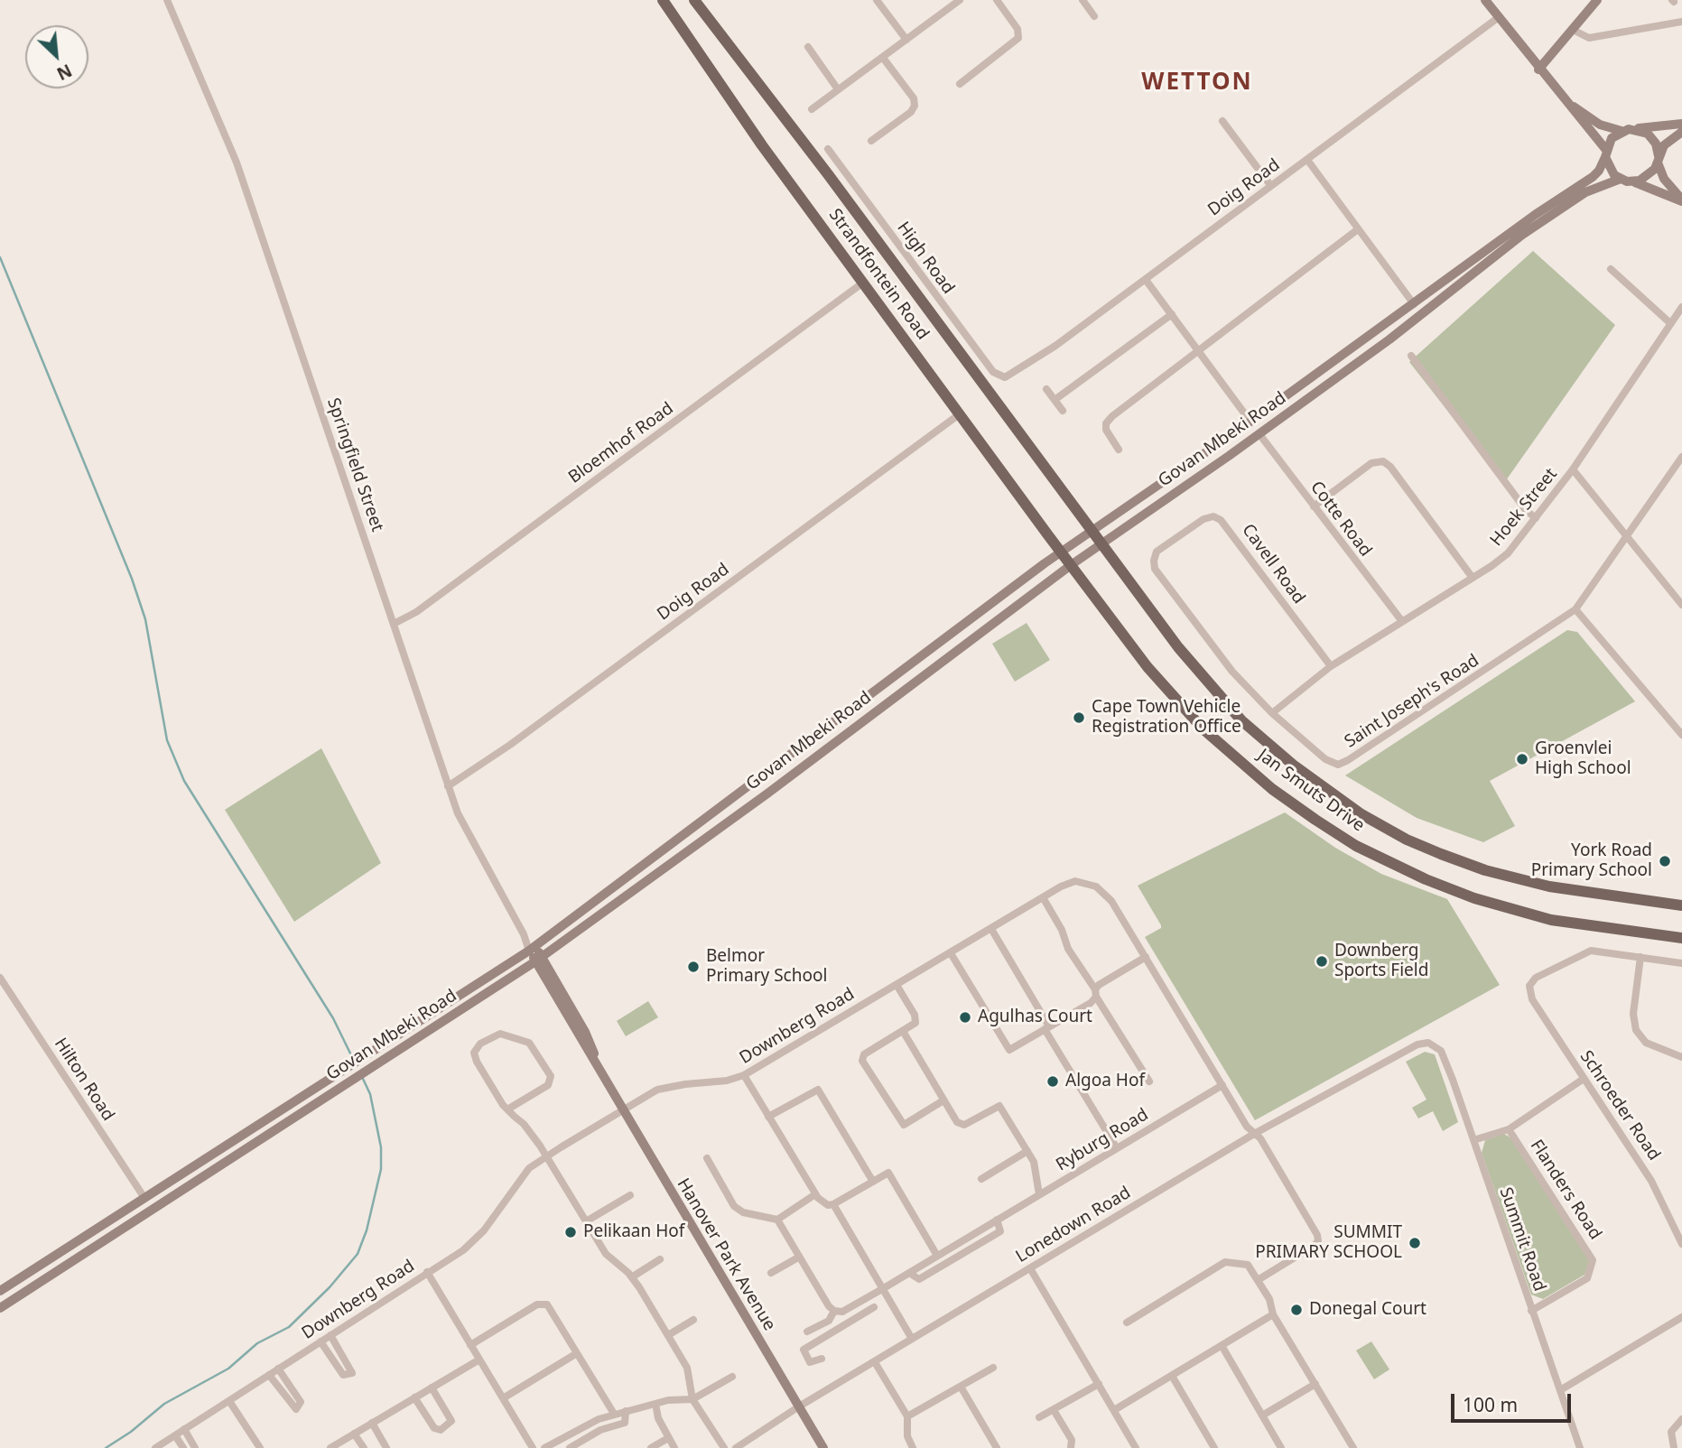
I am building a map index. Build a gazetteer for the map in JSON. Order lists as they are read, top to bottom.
{
  "streets": {
    "main road": [
      "Strandfontein Road",
      "Govan Mbeki Road",
      "Jan Smuts Drive",
      "Hanover Park Avenue"
    ],
    "street": [
      "Doig Road",
      "High Road",
      "Bloemhof Road",
      "Springfield Street",
      "Hoek Street",
      "Cotte Road",
      "Cavell Road",
      "Saint Joseph's Road",
      "Downberg Road",
      "Hilton Road",
      "Schroeder Road",
      "Ryburg Road",
      "Flanders Road",
      "Lonedown Road",
      "Summit Road"
    ]
  },
  "crossings": [
    ["Doig Road", "High Road"],
    ["Doig Road", "Springfield Street"],
    ["Strandfontein Road", "Govan Mbeki Road"],
    ["Strandfontein Road", "Bloemhof Road"],
    ["Strandfontein Road", "Jan Smuts Drive"],
    ["Govan Mbeki Road", "Springfield Street"],
    ["Govan Mbeki Road", "Cotte Road"],
    ["Govan Mbeki Road", "Jan Smuts Drive"],
    ["Govan Mbeki Road", "Hilton Road"],
    ["Govan Mbeki Road", "Hanover Park Avenue"],
    ["Bloemhof Road", "Springfield Street"],
    ["Springfield Street", "Hanover Park Avenue"],
    ["Hoek Street", "Cotte Road"],
    ["Hoek Street", "Cavell Road"],
    ["Hoek Street", "Saint Joseph's Road"],
    ["Cavell Road", "Saint Joseph's Road"],
    ["Downberg Road", "Ryburg Road"],
    ["Downberg Road", "Lonedown Road"],
    ["Downberg Road", "Hanover Park Avenue"],
    ["Flanders Road", "Summit Road"],
    ["Lonedown Road", "Summit Road"],
    ["Lonedown Road", "Hanover Park Avenue"]
  ],
  "districts": ["WETTON"],
  "places": [
    "Cape Town Vehicle Registration Office",
    "Groenvlei High School",
    "York Road Primary School",
    "Downberg Sports Field",
    "Belmor Primary School",
    "Agulhas Court",
    "Algoa Hof",
    "Pelikaan Hof",
    "SUMMIT PRIMARY SCHOOL",
    "Donegal Court"
  ],
  "scale_bar": "100 m",
  "north": "bottom right"
}
